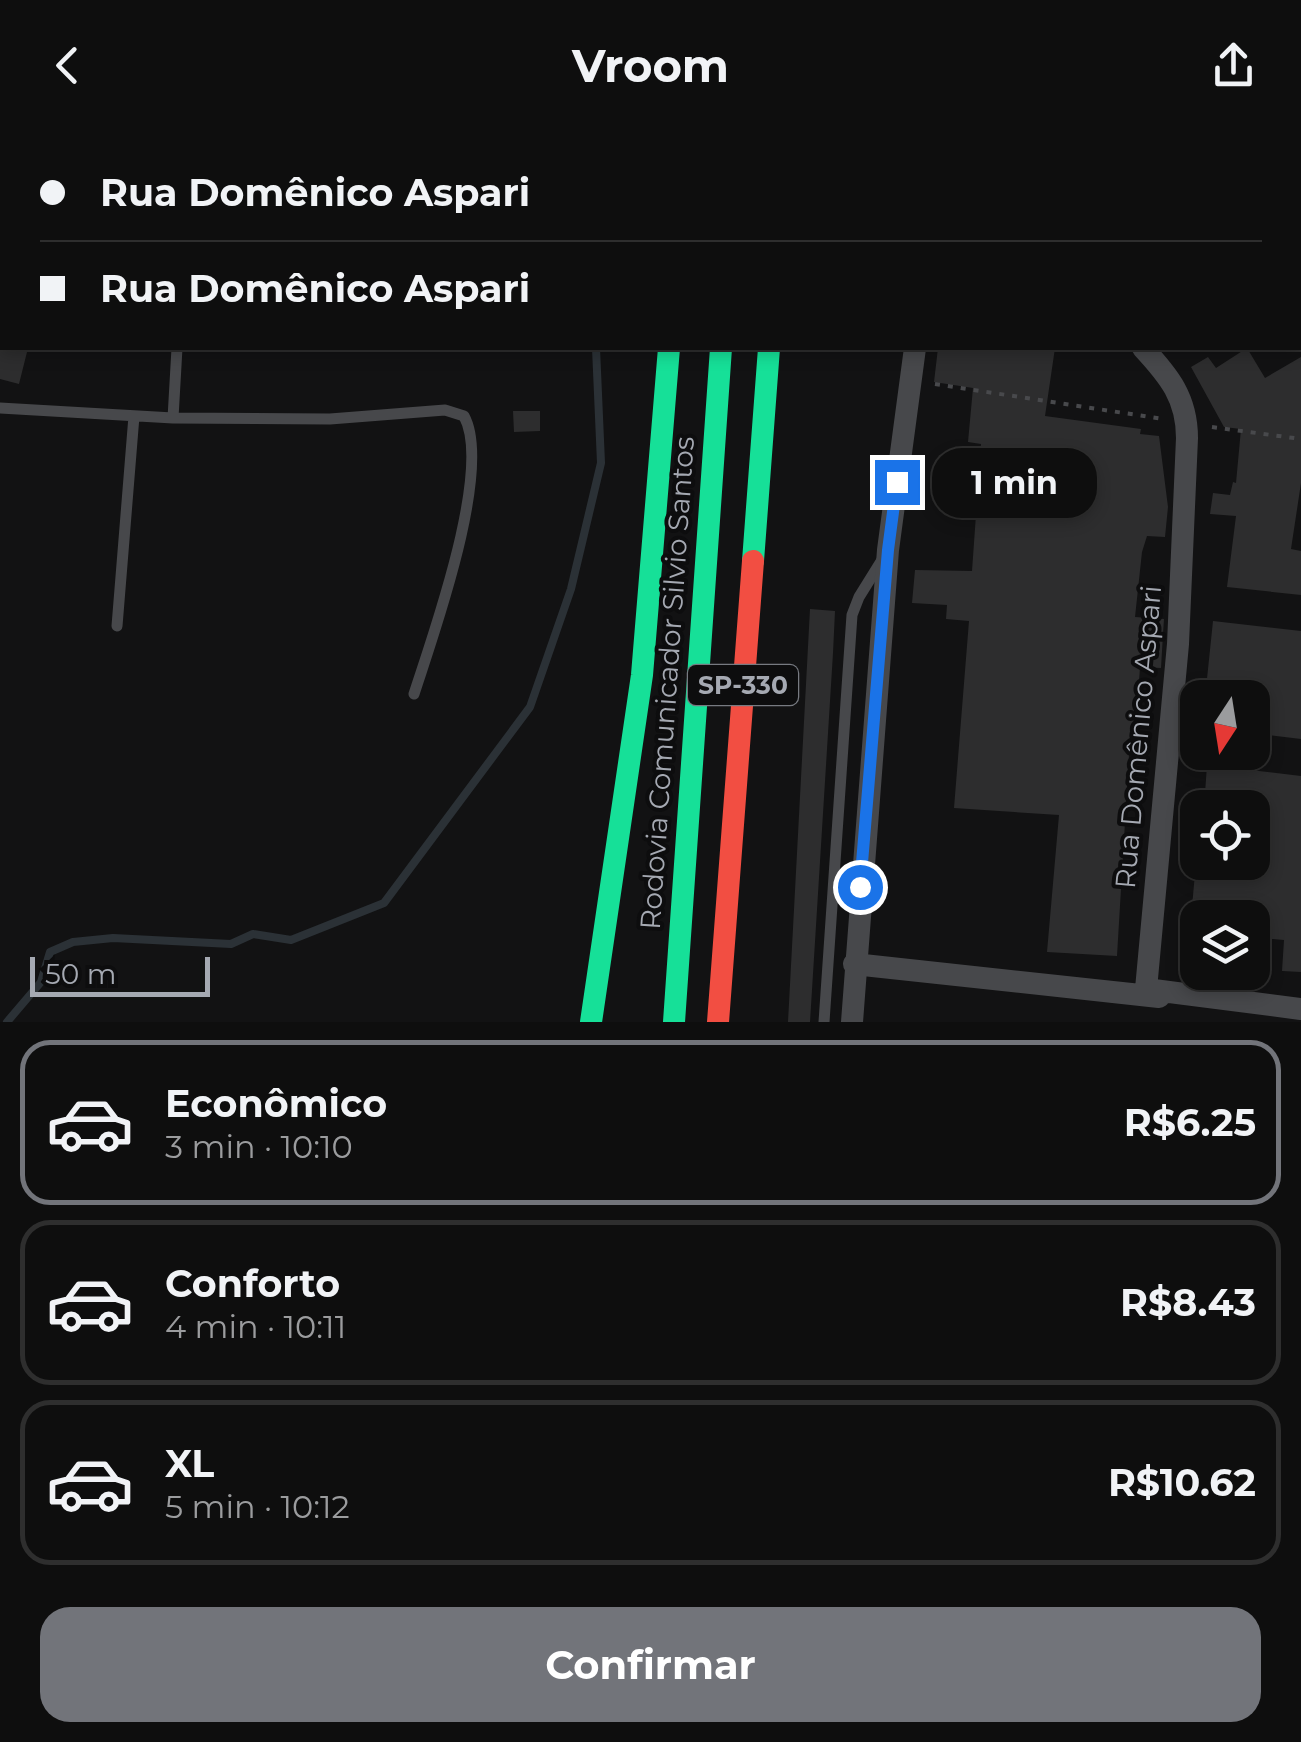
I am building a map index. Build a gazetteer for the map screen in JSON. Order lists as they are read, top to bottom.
{
  "streets": {
    "main road": ["Rodovia Comunicador Silvio Santos", "SP-330"],
    "street": ["Rua Domênico Aspari"]
  },
  "scale_bar": "50 m",
  "north": "bottom",
  "page": {
    "header": "Vroom",
    "banner": ["Rua Domênico Aspari", "Rua Domênico Aspari"],
    "bubble": "1 min",
    "scale": "50 m",
    "list": [
      {
        "name": "Econômico",
        "note": "3 min · 10:10",
        "value": "R$6.25"
      },
      {
        "name": "Conforto",
        "note": "4 min · 10:11",
        "value": "R$8.43"
      },
      {
        "name": "XL",
        "note": "5 min · 10:12",
        "value": "R$10.62"
      }
    ],
    "buttons": "Confirmar"
  }
}
